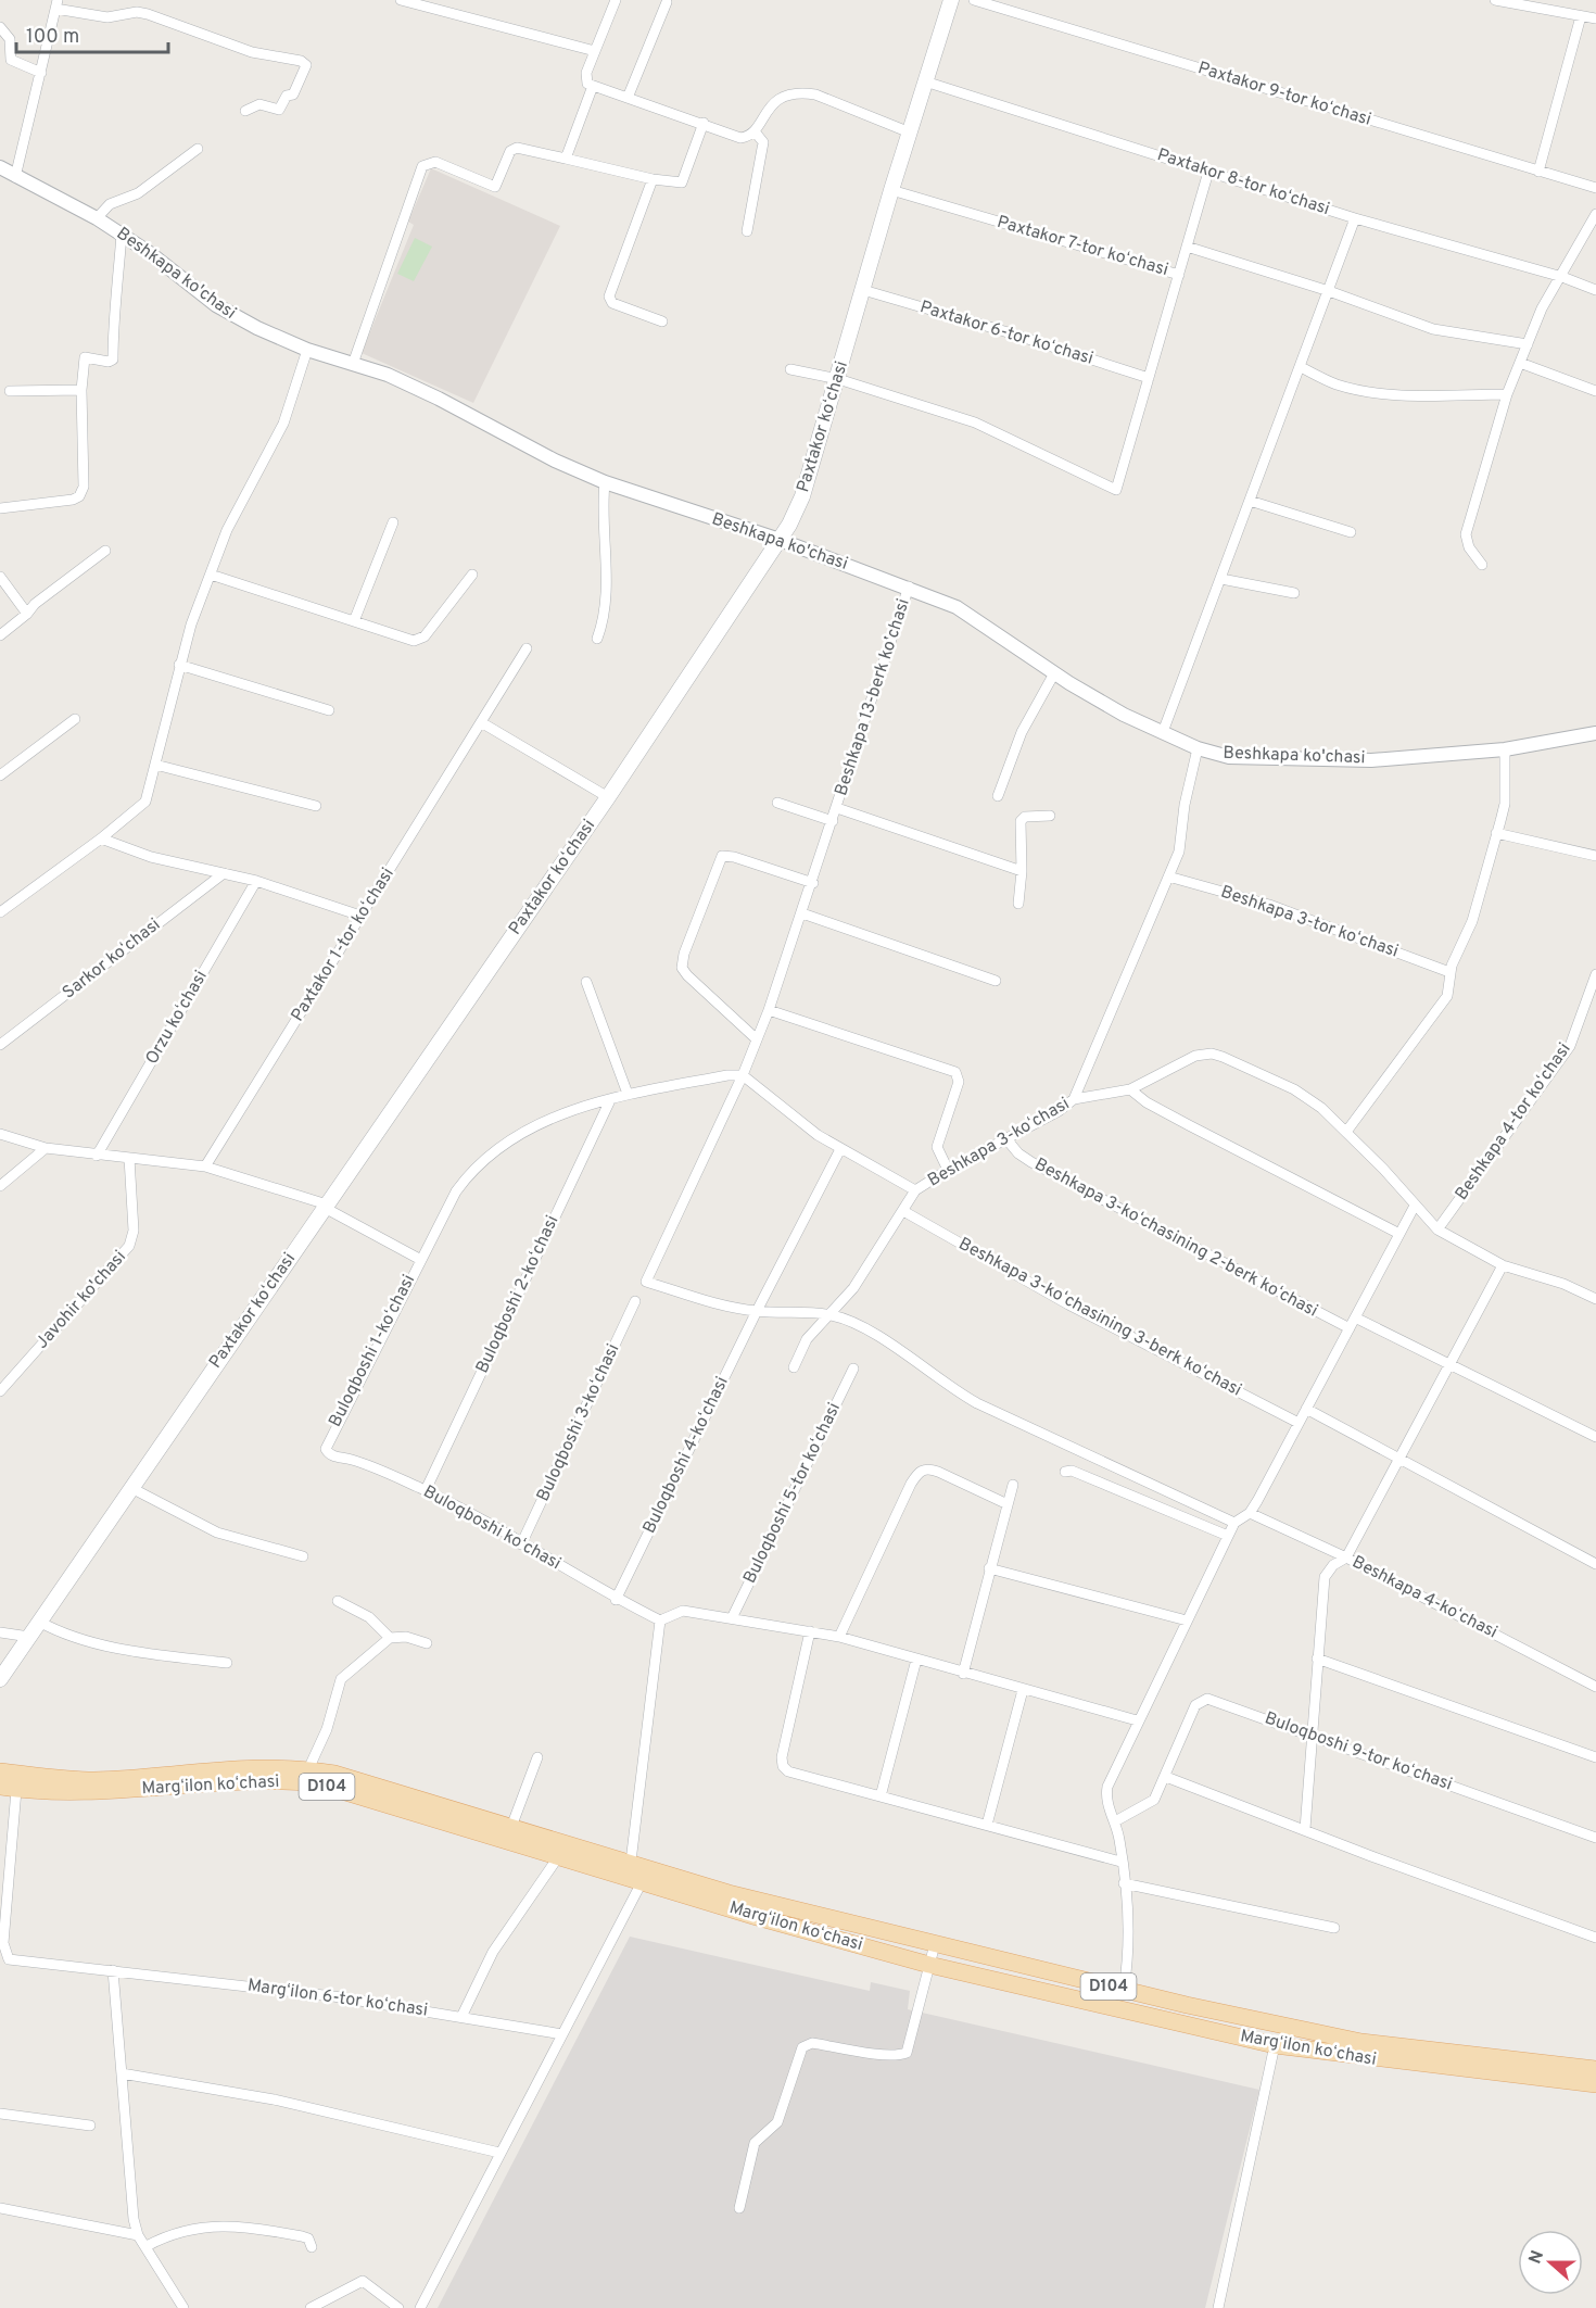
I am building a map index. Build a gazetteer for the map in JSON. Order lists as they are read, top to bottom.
{
  "streets": {
    "main road": ["Paxtakor koʻchasi", "Margʻilon koʻchasi", "D104"],
    "street": [
      "Paxtakor 9-tor koʻchasi",
      "Paxtakor 8-tor koʻchasi",
      "Paxtakor 7-tor koʻchasi",
      "Beshkapa ko'chasi",
      "Paxtakor 6-tor koʻchasi",
      "Beshkapa 13-berk koʼchasi",
      "Beshkapa 3-tor koʻchasi",
      "Paxtakor 1-tor koʻchasi",
      "Sarkor koʻchasi",
      "Orzu koʻchasi",
      "Beshkapa 4-tor koʻchasi",
      "Beshkapa 3-koʻchasi",
      "Beshkapa 3-koʻchasining 2-berk koʻchasi",
      "Buloqboshi 2-koʻchasi",
      "Javohir ko'chasi",
      "Beshkapa 3-koʻchasining 3-berk koʻchasi",
      "Buloqboshi 1-koʻchasi",
      "Buloqboshi 3-koʻchasi",
      "Buloqboshi 4-koʻchasi",
      "Buloqboshi 5-tor koʻchasi",
      "Buloqboshi koʻchasi",
      "Beshkapa 4-koʻchasi",
      "Buloqboshi 9-tor koʻchasi",
      "Margʻilon 6-tor koʻchasi"
    ]
  },
  "crossings": [
    ["Paxtakor 8-tor koʻchasi", "Paxtakor koʻchasi"],
    ["Paxtakor 7-tor koʻchasi", "Paxtakor koʻchasi"],
    ["Beshkapa ko'chasi", "Paxtakor koʻchasi"],
    ["Beshkapa ko'chasi", "Beshkapa 13-berk koʼchasi"],
    ["Paxtakor 6-tor koʻchasi", "Paxtakor koʻchasi"],
    ["Beshkapa 13-berk koʼchasi", "Buloqboshi 4-koʻchasi"],
    ["Beshkapa 3-koʻchasi", "Beshkapa 3-koʻchasining 2-berk koʻchasi"],
    ["Beshkapa 3-koʻchasi", "Beshkapa 3-koʻchasining 3-berk koʻchasi"],
    ["Buloqboshi 2-koʻchasi", "Buloqboshi koʻchasi"],
    ["Buloqboshi 1-koʻchasi", "Buloqboshi koʻchasi"],
    ["Buloqboshi 3-koʻchasi", "Buloqboshi koʻchasi"],
    ["Buloqboshi 4-koʻchasi", "Buloqboshi koʻchasi"],
    ["Margʻilon koʻchasi", "Margʻilon 6-tor koʻchasi"]
  ],
  "scale_bar": "100 m",
  "north": "left"
}
